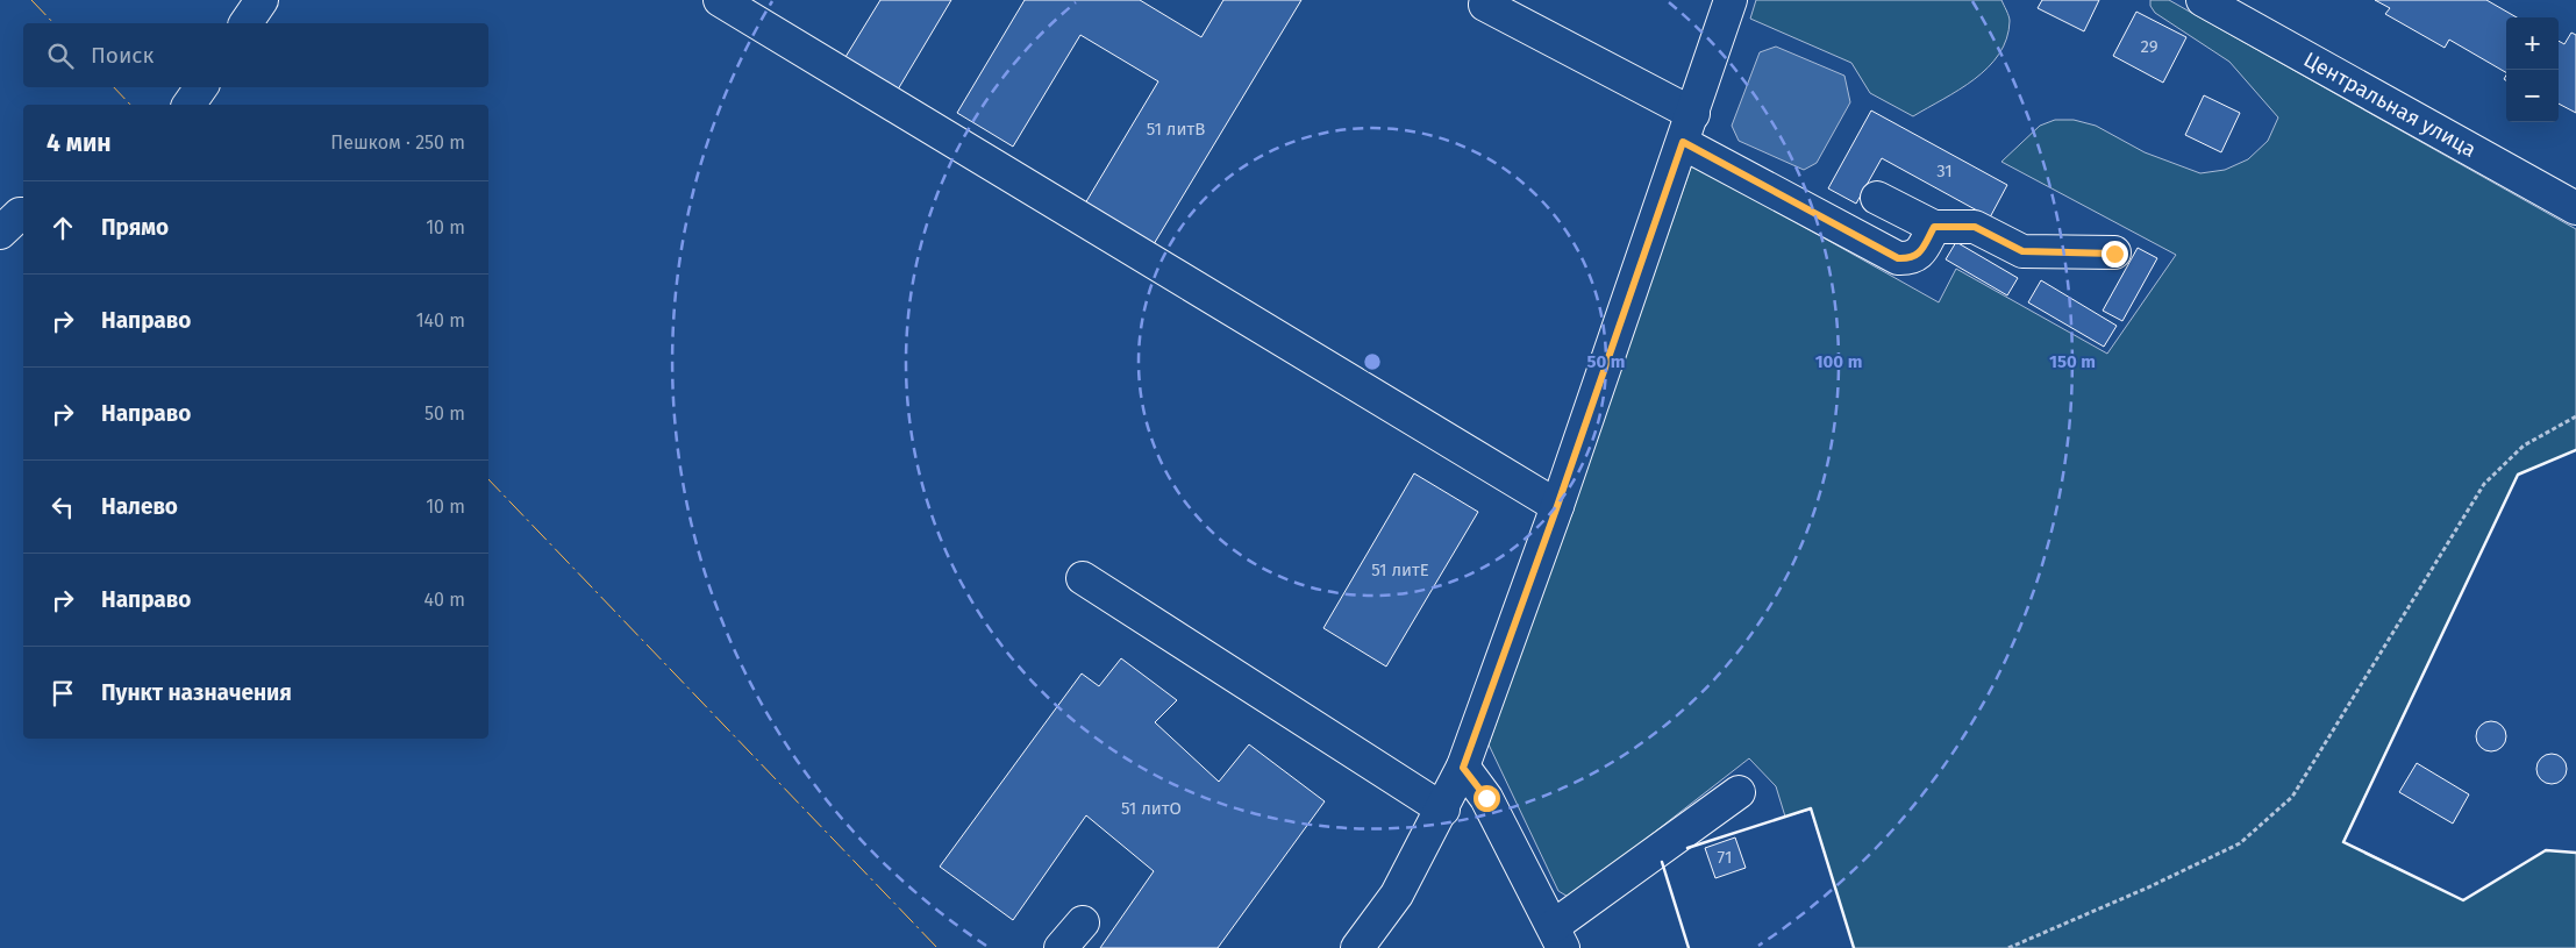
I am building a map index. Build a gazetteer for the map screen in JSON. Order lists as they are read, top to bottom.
{
  "streets": {
    "street": ["Центральная улица"]
  },
  "house_numbers": [
    "29",
    "51 литВ",
    "31",
    "51 литЕ",
    "51 литО",
    "71"
  ],
  "page": {
    "map_buttons": ["+", "−"],
    "search": "Поиск",
    "heading": ["4 мин", "Пешком · 250 m"],
    "list": [
      ["Прямо", "10 m"],
      ["Направо", "140 m"],
      ["Направо", "50 m"],
      ["Налево", "10 m"],
      ["Направо", "40 m"],
      "Пункт назначения"
    ]
  },
  "rings": ["50 m", "100 m", "150 m"]
}
